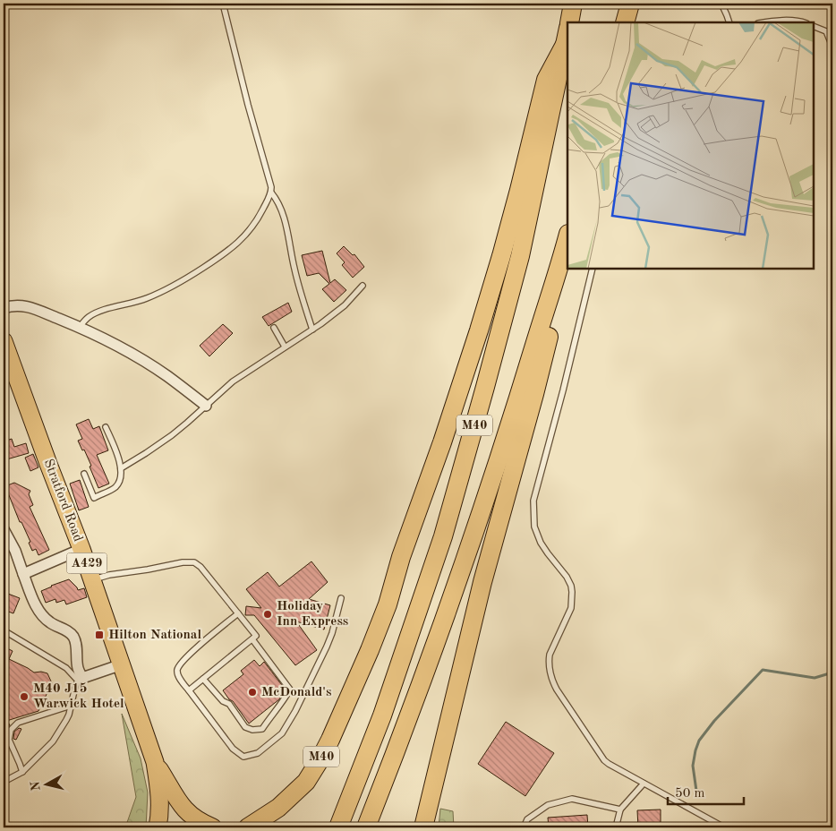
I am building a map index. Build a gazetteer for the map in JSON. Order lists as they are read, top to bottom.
{
  "streets": {
    "highway": ["M40", "Stratford Road", "A429"]
  },
  "places": {
    "other": ["Holiday Inn Express", "McDonald's", "M40 J15 Warwick Hotel"],
    "transit": ["Hilton National"]
  },
  "scale_bar": "50 m",
  "north": "left"
}
